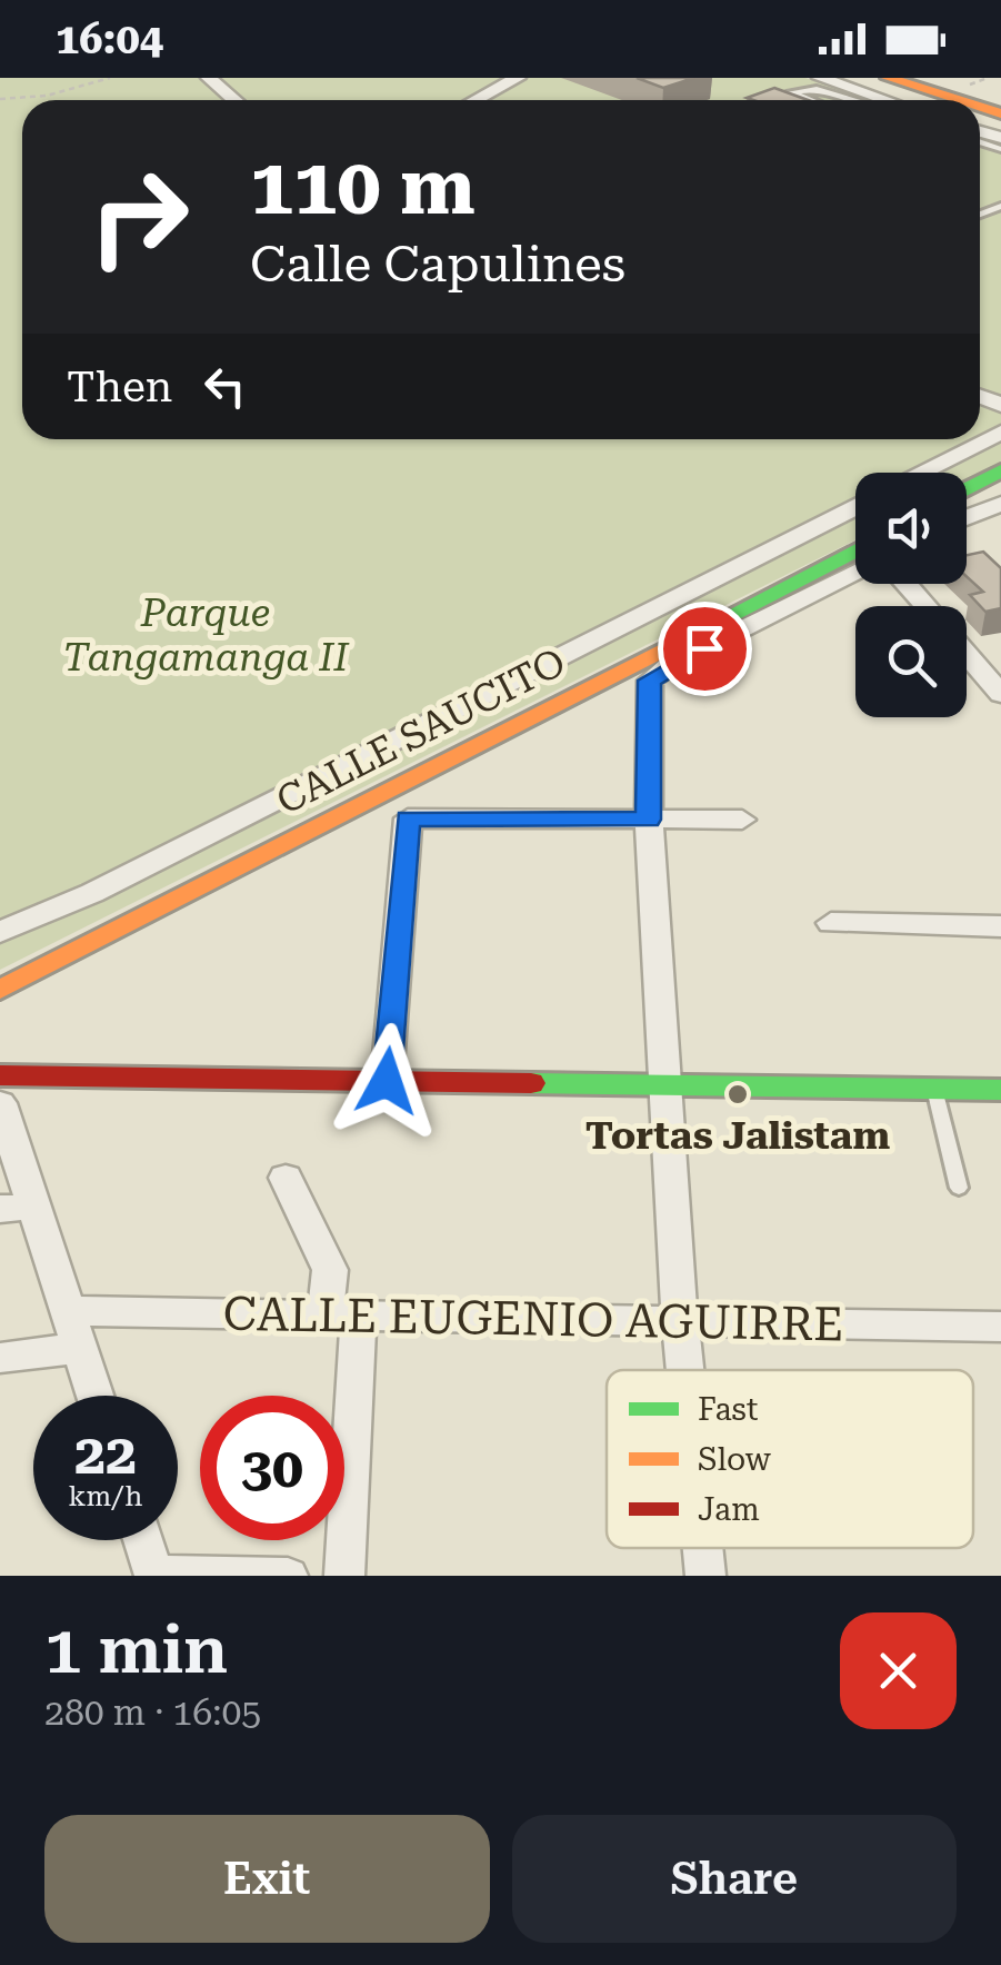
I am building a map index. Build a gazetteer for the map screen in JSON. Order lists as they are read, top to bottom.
{
  "streets": {
    "street": ["CALLE SAUCITO", "CALLE EUGENIO AGUIRRE"]
  },
  "parks": ["Parque Tangamanga II"],
  "places": ["Tortas Jalistam"],
  "legend": ["Fast", "Slow", "Jam"],
  "page": {
    "status": "16:04",
    "turn": ["110 m", "Calle Capulines"],
    "then": "Then",
    "speed": "22 km/h",
    "limit": "30",
    "heading": ["1 min", "280 m · 16:05"],
    "buttons": ["Exit", "Share"]
  }
}
